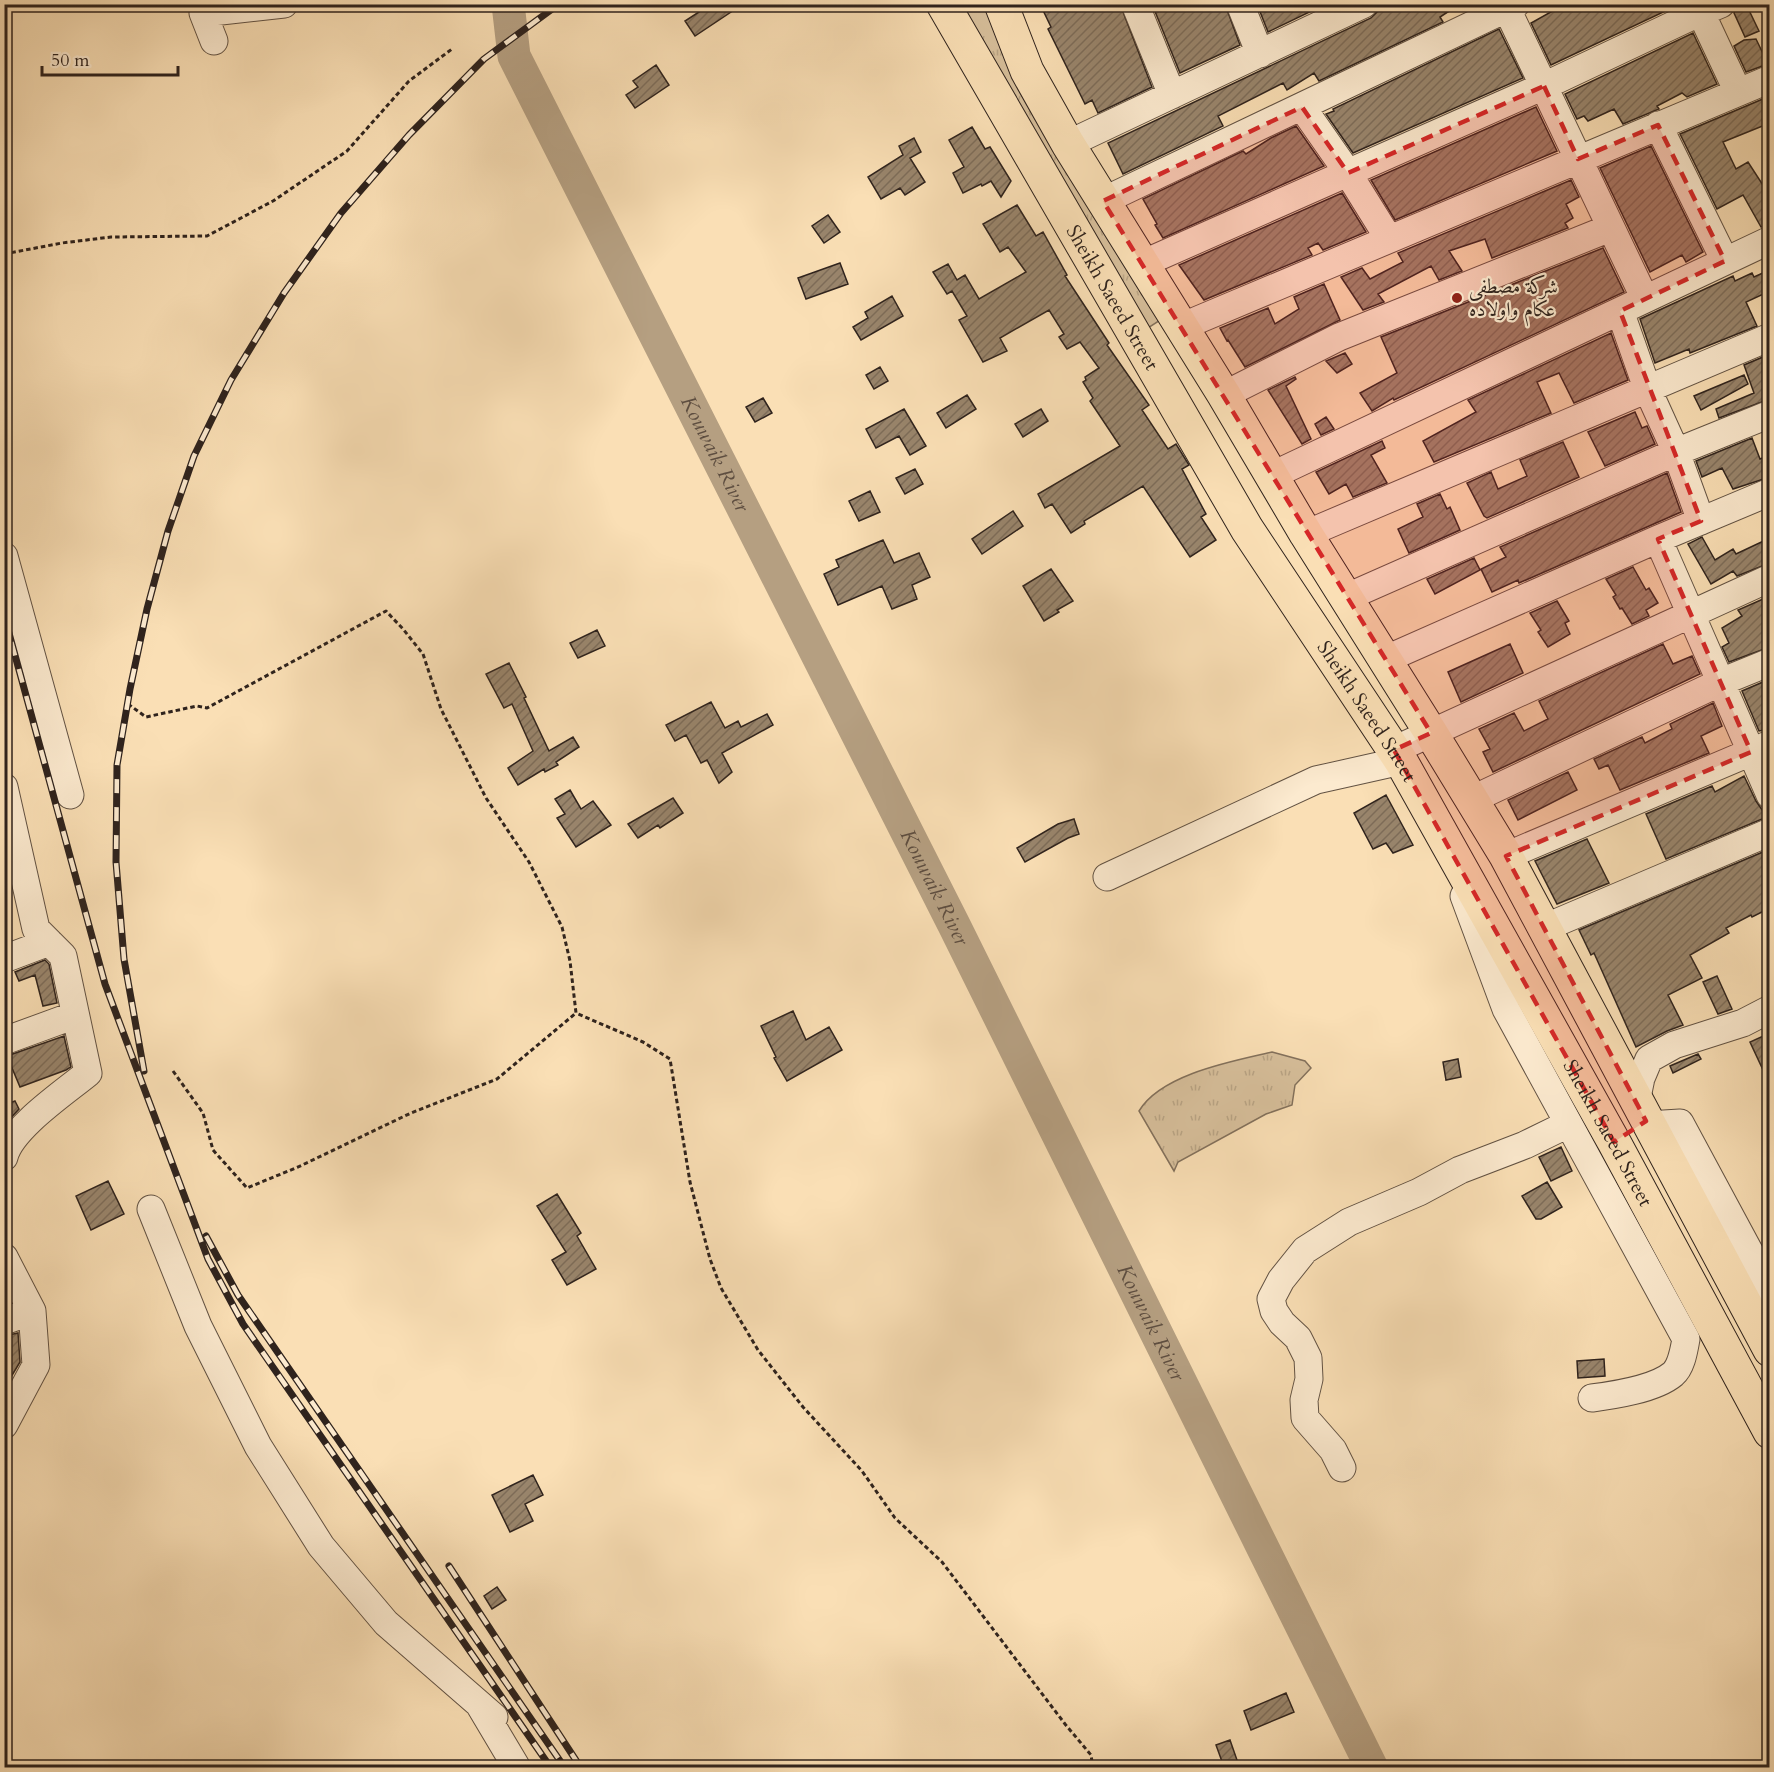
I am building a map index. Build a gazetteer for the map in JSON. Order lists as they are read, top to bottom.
{
  "streets": {
    "main road": ["Sheikh Saeed Street"]
  },
  "water": ["Kouwaik River"],
  "places": ["شركة مصطفى عكام واولاده"],
  "scale_bar": "50 m"
}
